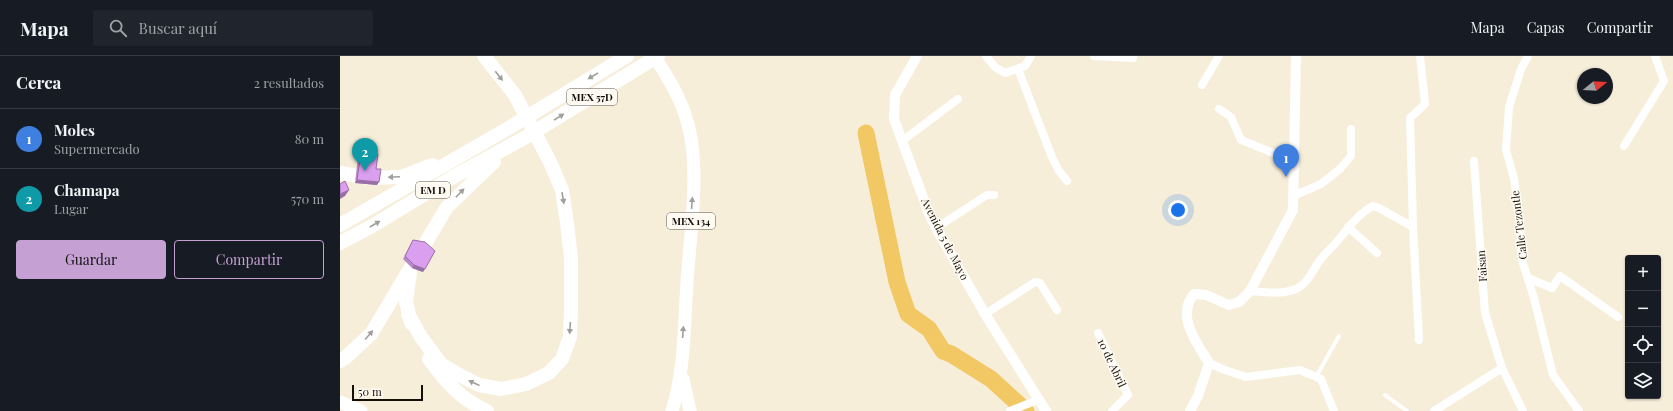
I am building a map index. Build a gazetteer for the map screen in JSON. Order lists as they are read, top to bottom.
{
  "streets": {
    "highway": ["MEX 57D", "EM D", "MEX 134"],
    "street": [
      "Calle Tezontle",
      "Avenida 5 de Mayo",
      "Faisan",
      "10 de Abril"
    ]
  },
  "crossings": [
    ["MEX 57D", "EM D"]
  ],
  "scale_bar": "50 m",
  "north": "right",
  "page": {
    "header": "Mapa",
    "search": "Buscar aquí",
    "nav": ["Mapa", "Capas", "Compartir"],
    "heading": ["Cerca", "2 resultados"],
    "list": [
      {
        "mark": "1",
        "name": "Moles",
        "note": "Supermercado",
        "value": "80 m"
      },
      {
        "mark": "2",
        "name": "Chamapa",
        "note": "Lugar",
        "value": "570 m"
      }
    ],
    "pins": ["2", "1"],
    "buttons": ["Guardar", "Compartir"],
    "map_buttons": ["+", "−"],
    "scale": "50 m"
  }
}
